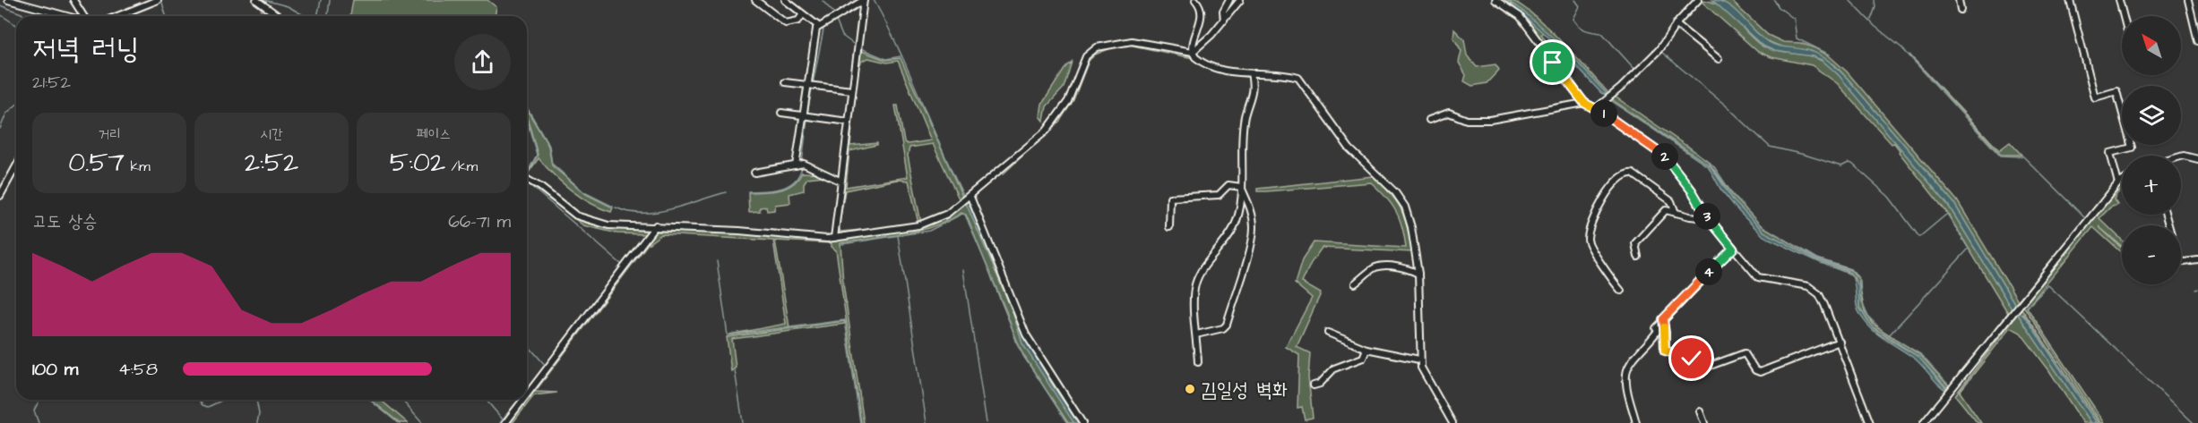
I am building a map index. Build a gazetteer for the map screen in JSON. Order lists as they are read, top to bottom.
{
  "places": ["김일성 벽화"],
  "north": "top left",
  "page": {
    "map_buttons": ["+", "−"],
    "heading": ["저녁 러닝", "21:52"],
    "pins": [
      "1",
      "2",
      "3",
      "4"
    ],
    "stats": [
      ["거리", "0.57 km"],
      ["시간", "2:52"],
      ["페이스", "5:02 /km"]
    ],
    "chart": ["고도 상승", "66–71 m"],
    "list": [
      {
        "name": "100 m",
        "note": "4:58"
      }
    ]
  }
}
